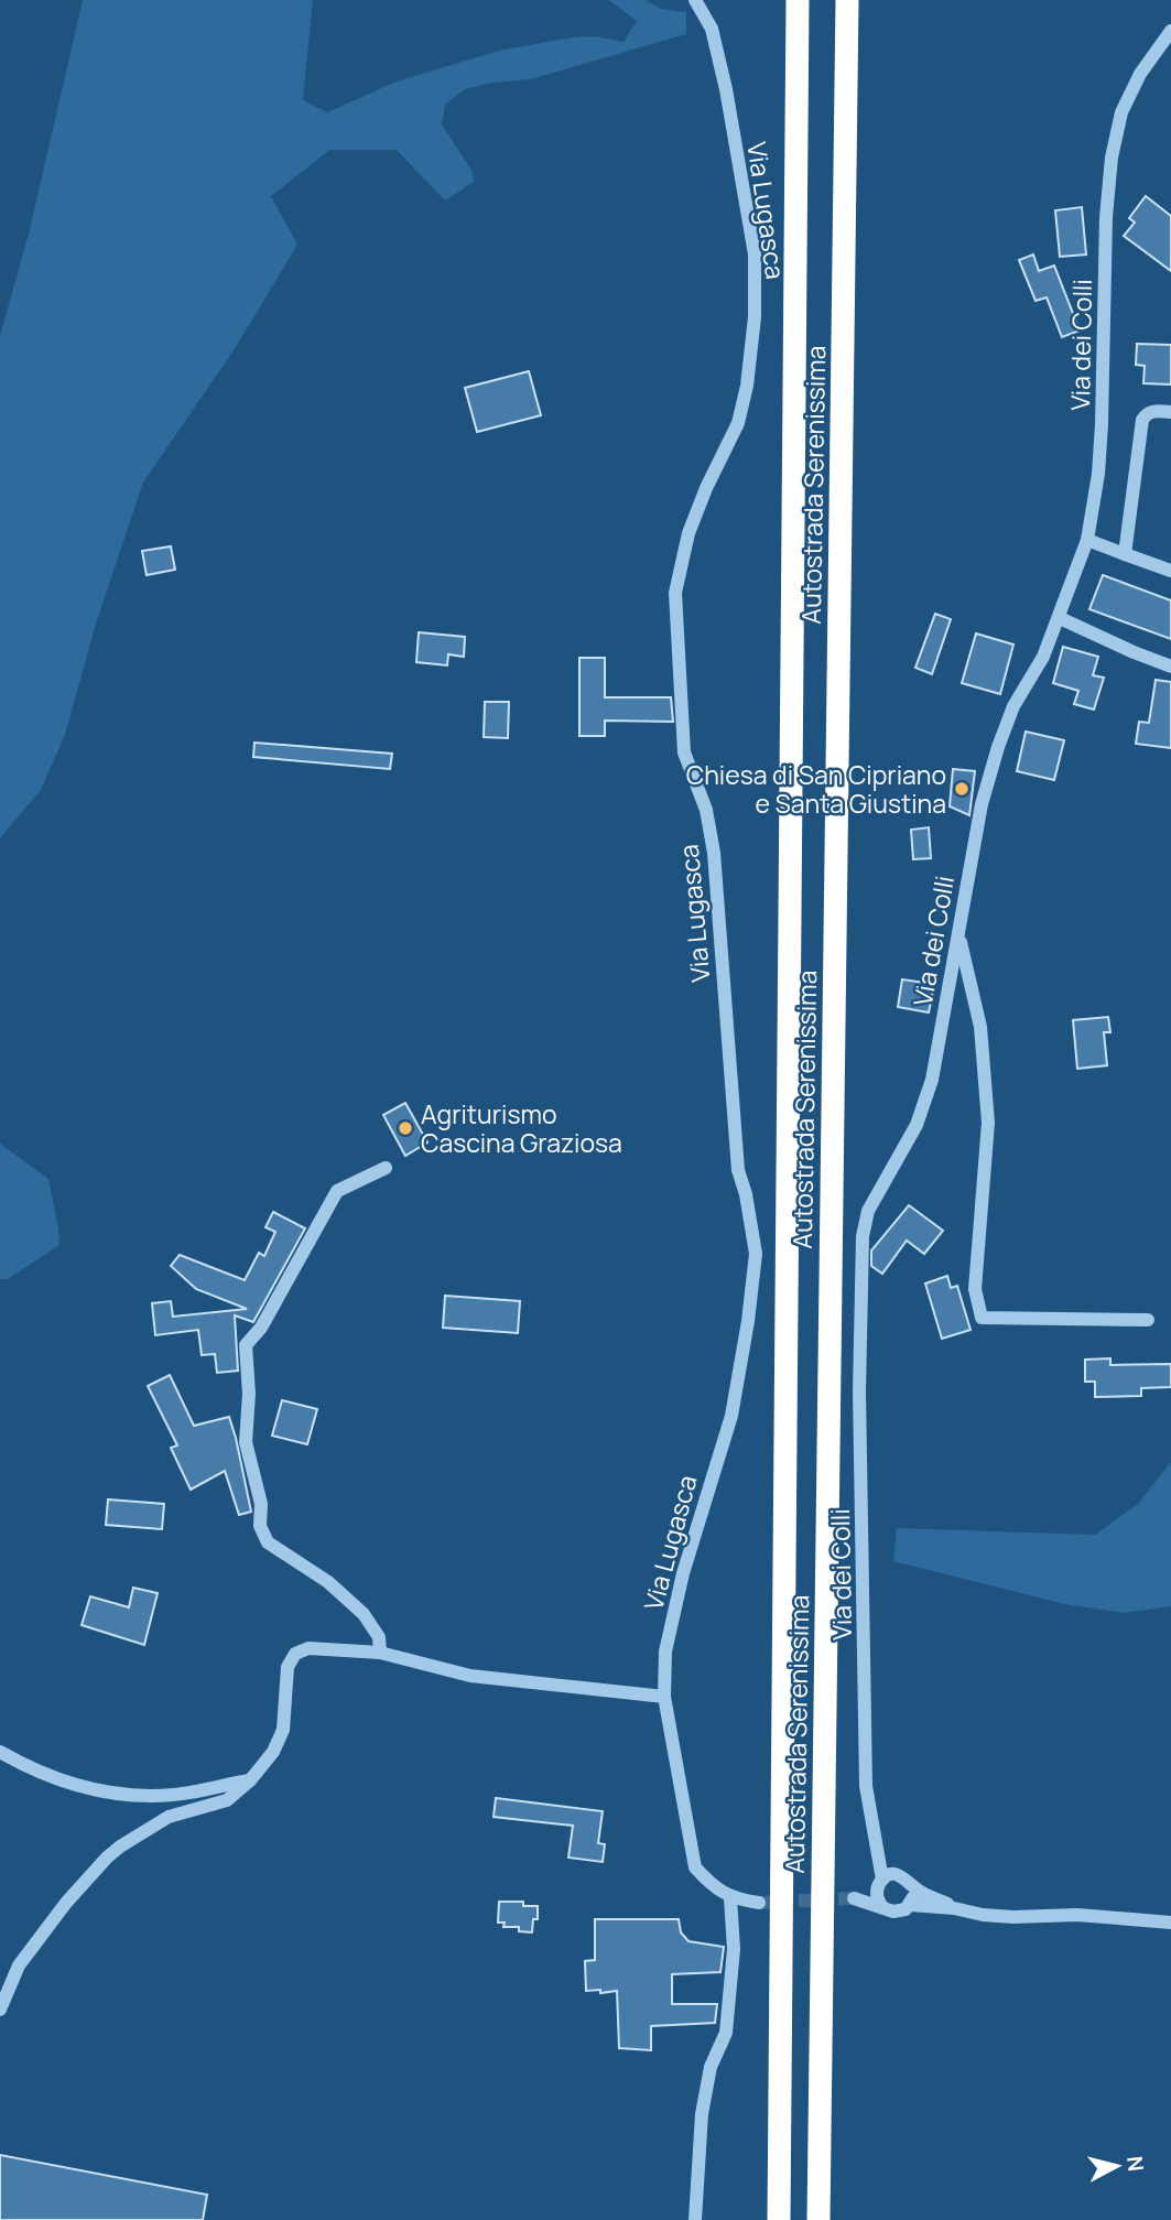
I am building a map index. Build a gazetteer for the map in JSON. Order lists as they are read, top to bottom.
{
  "streets": {
    "highway": ["Autostrada Serenissima"],
    "street": ["Via Lugasca", "Via dei Colli"]
  },
  "places": ["Chiesa di San Cipriano e Santa Giustina", "Agriturismo Cascina Graziosa"],
  "north": "right"
}
